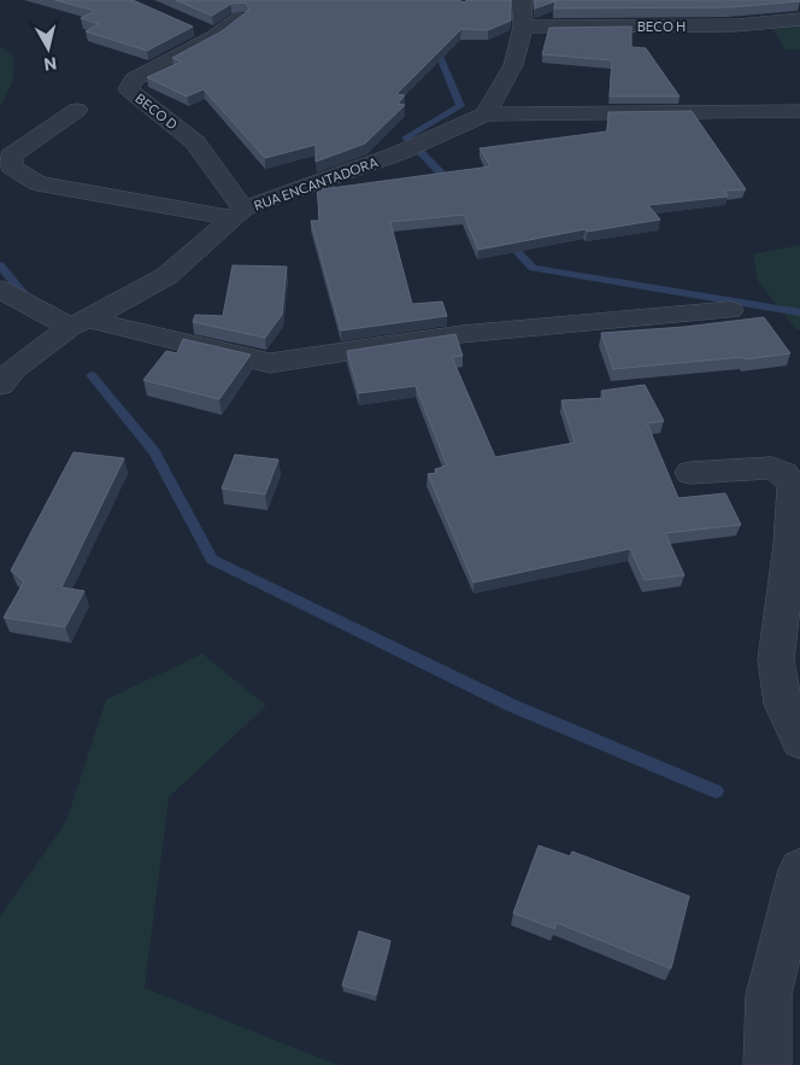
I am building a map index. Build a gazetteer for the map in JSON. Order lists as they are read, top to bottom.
{
  "streets": {
    "street": ["BECO H", "BECO D", "RUA ENCANTADORA"]
  },
  "crossings": [
    ["BECO D", "RUA ENCANTADORA"]
  ],
  "north": "bottom"
}
